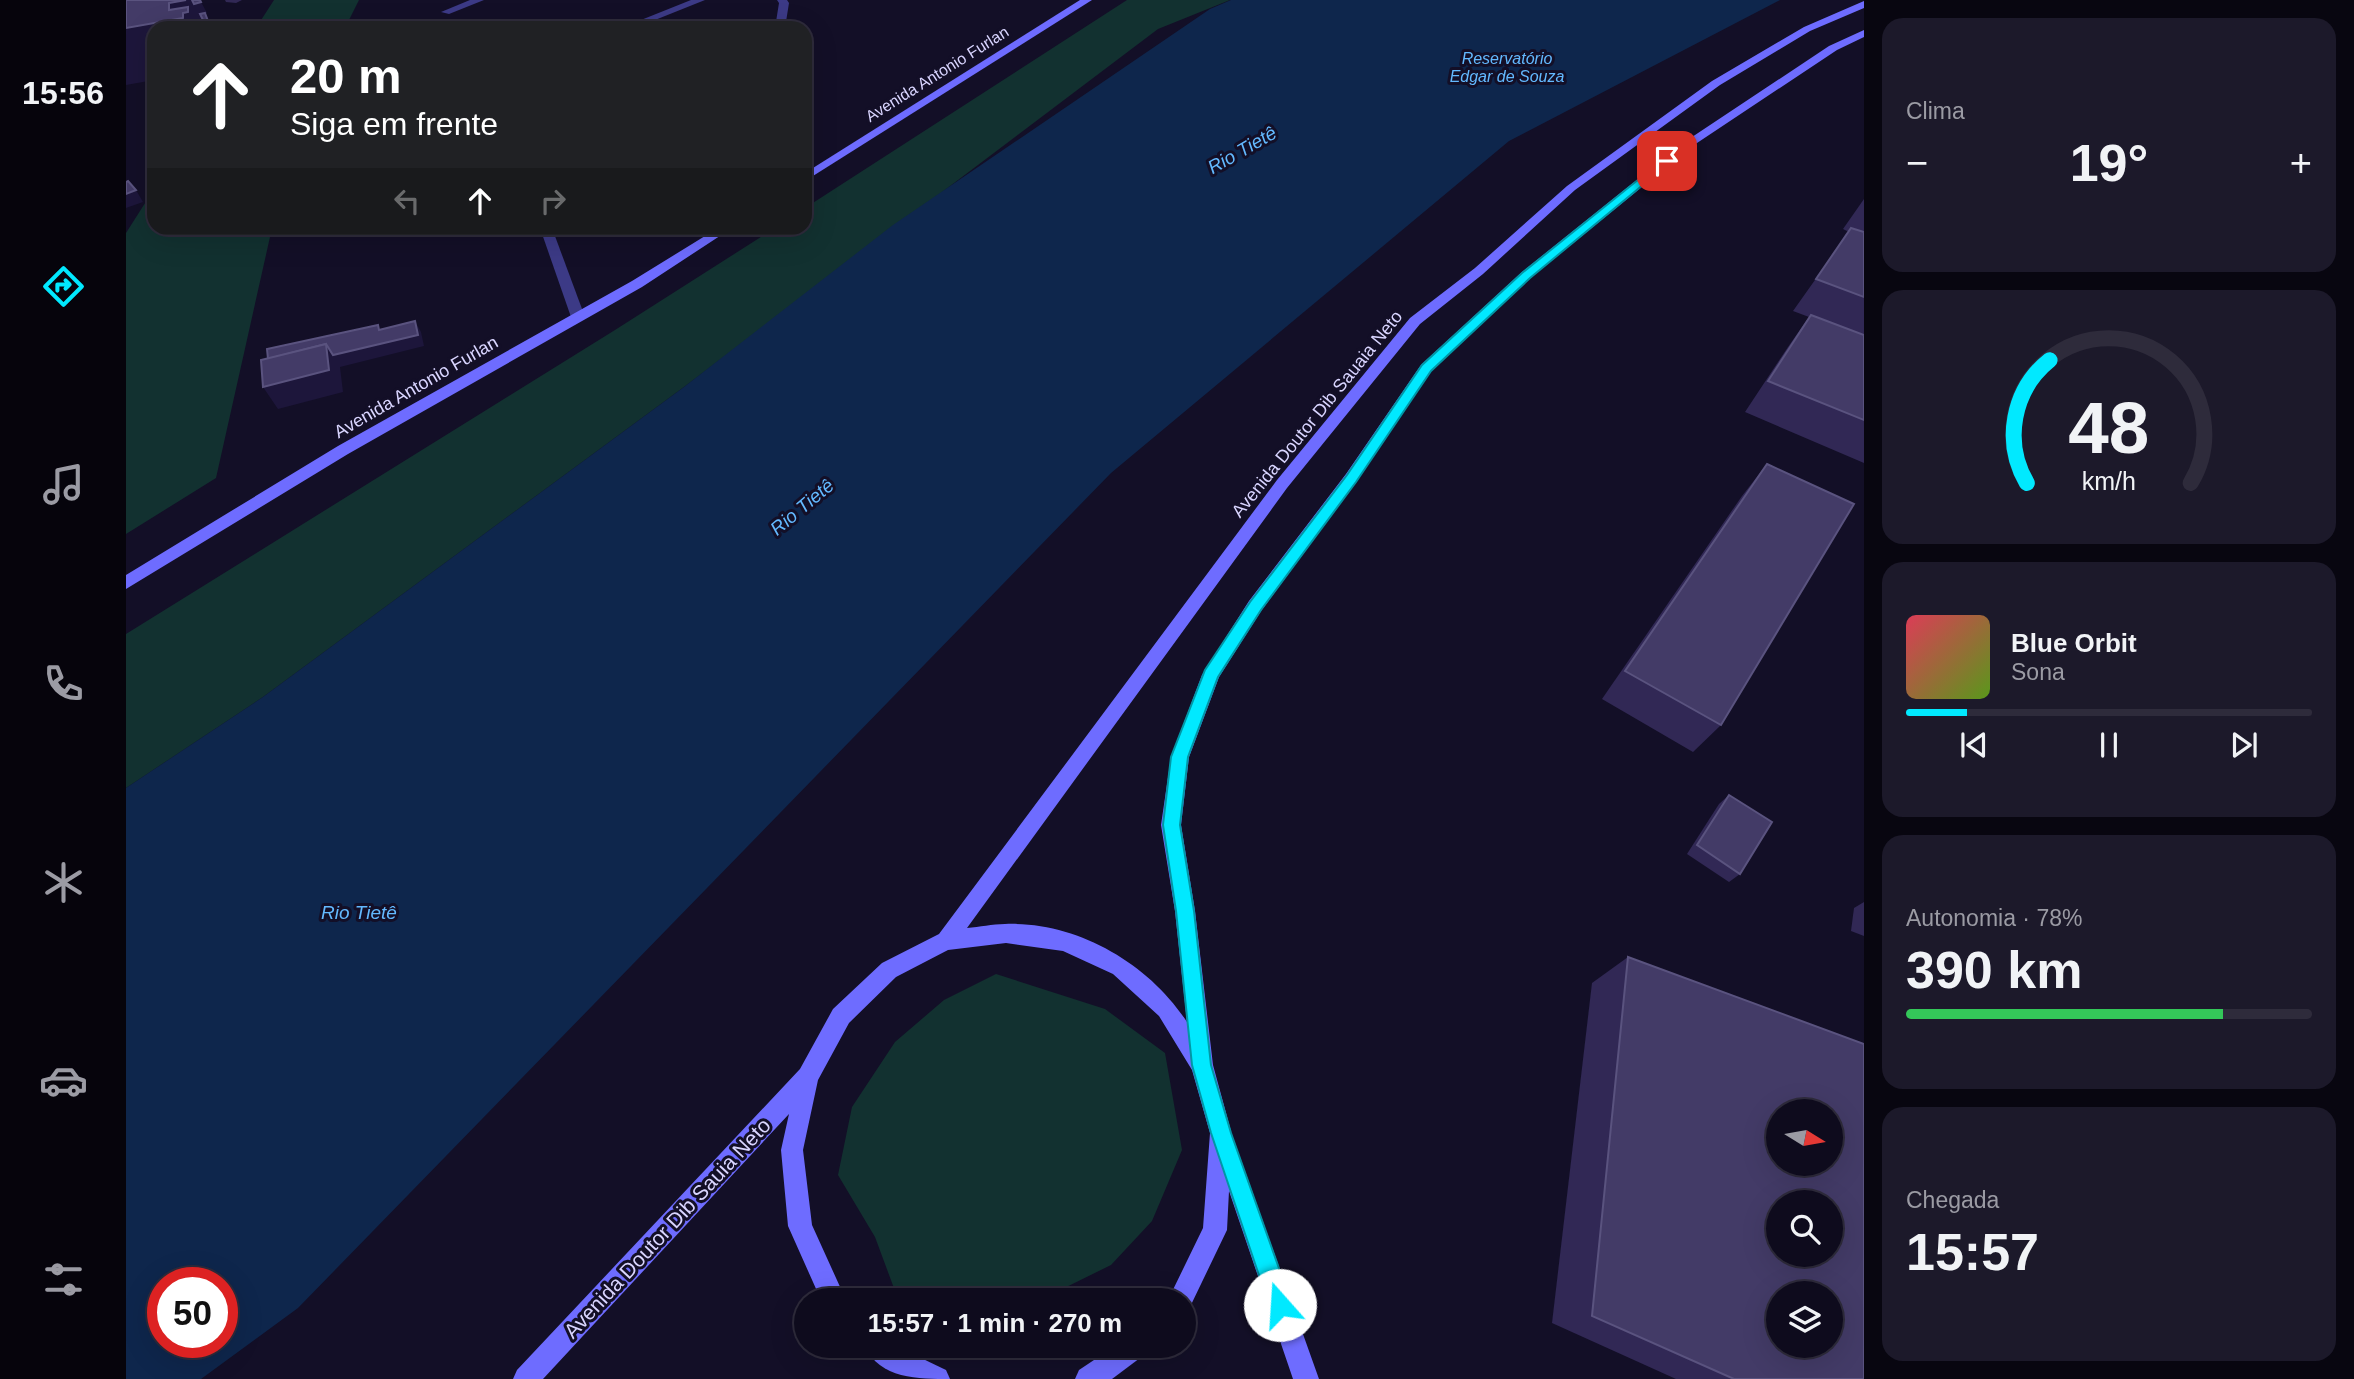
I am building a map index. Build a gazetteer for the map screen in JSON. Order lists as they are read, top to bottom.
{
  "streets": {
    "main road": ["Avenida Antonio Furlan", "Avenida Doutor Dib Sauaia Neto", "Avenida Doutor Dib Sauia Neto"]
  },
  "water": ["Reservatório Edgar de Souza", "Rio Tietê"],
  "north": "right",
  "page": {
    "tabs": "15:56",
    "tile": [
      "Clima",
      ["Autonomia · 78%", "390 km"],
      ["Chegada", "15:57"]
    ],
    "turn": ["20 m", "Siga em frente"],
    "heat": ["−", "19°", "+"],
    "song": ["Blue Orbit", "Sona"],
    "limit": "50",
    "trip": "15:57 · 1 min · 270 m",
    "gauge": ["48", "km/h"]
  }
}
